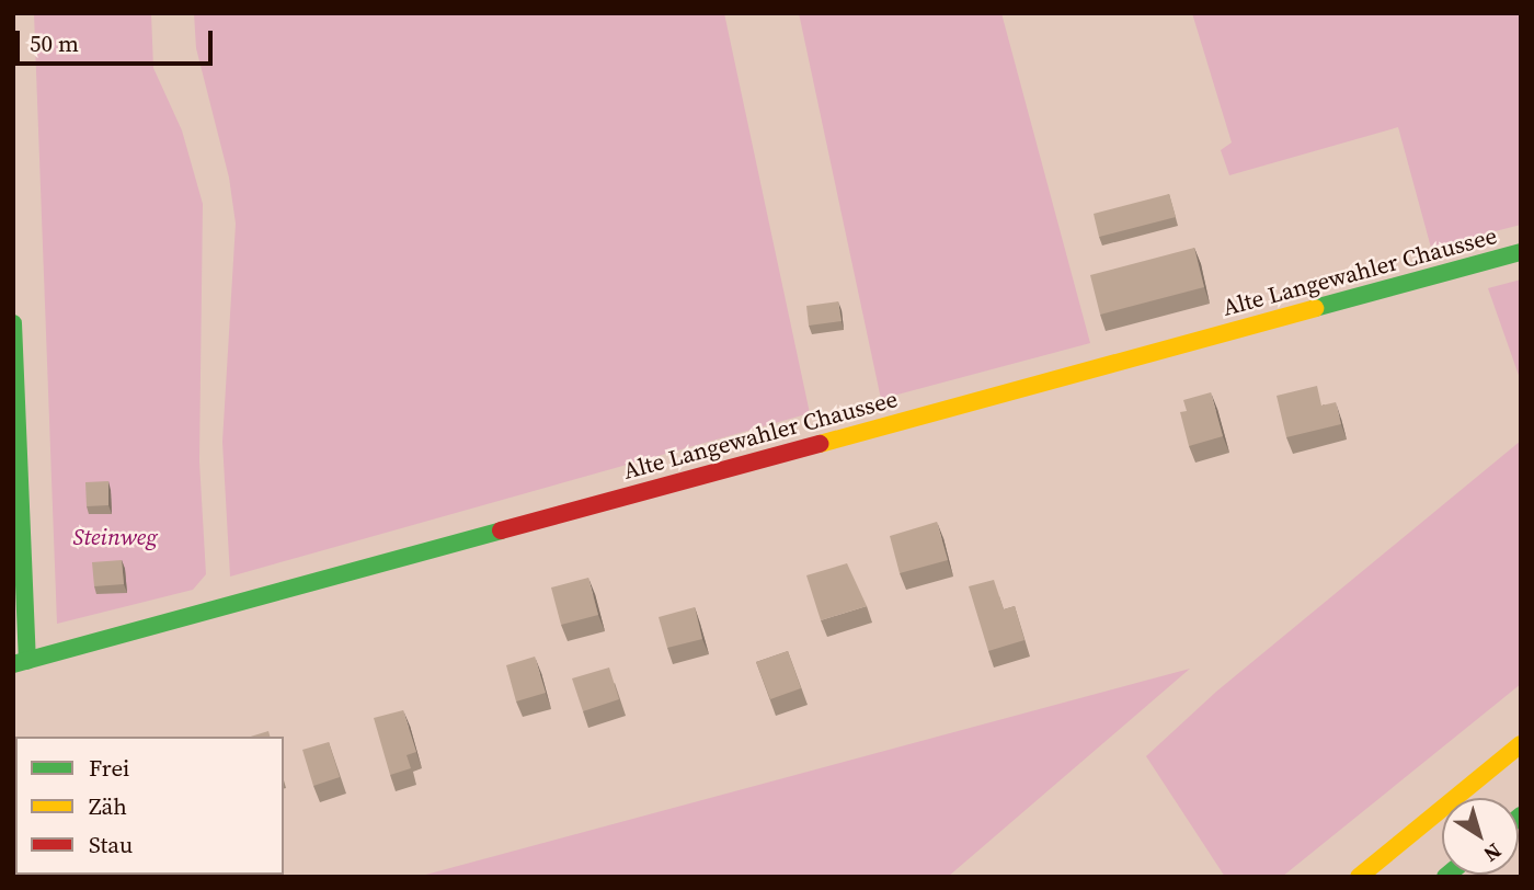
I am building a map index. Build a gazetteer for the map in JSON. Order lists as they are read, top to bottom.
{
  "streets": {
    "main road": ["Alte Langewahler Chaussee"]
  },
  "parks": ["Steinweg"],
  "legend": ["Frei", "Zäh", "Stau"],
  "scale_bar": "50 m",
  "north": "bottom right"
}
